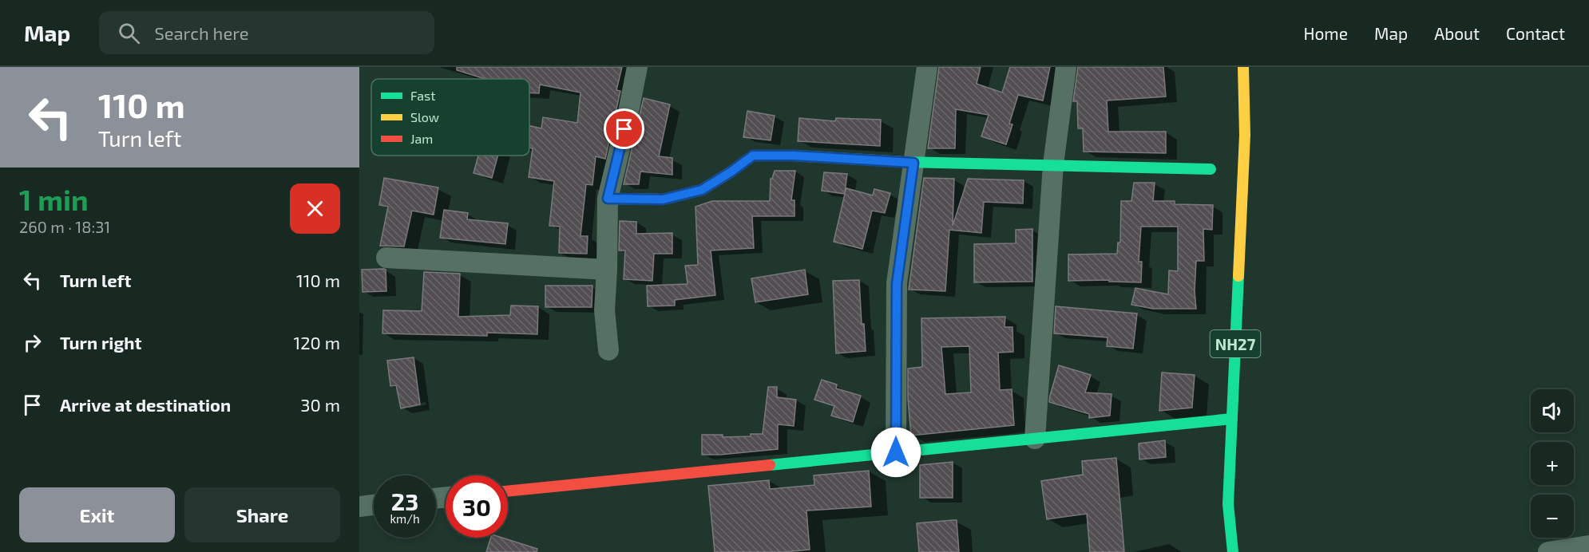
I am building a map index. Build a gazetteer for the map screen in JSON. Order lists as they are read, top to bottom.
{
  "streets": {
    "main road": ["NH27"]
  },
  "legend": ["Fast", "Slow", "Jam"],
  "page": {
    "header": "Map",
    "search": "Search here",
    "nav": [
      "Home",
      "Map",
      "About",
      "Contact"
    ],
    "turn": ["110 m", "Turn left"],
    "heading": ["1 min", "260 m · 18:31"],
    "list": [
      {
        "name": "Turn left",
        "value": "110 m"
      },
      {
        "name": "Turn right",
        "value": "120 m"
      },
      {
        "name": "Arrive at destination",
        "value": "30 m"
      }
    ],
    "map_buttons": ["+", "−"],
    "speed": "23 km/h",
    "limit": "30",
    "buttons": ["Exit", "Share"]
  }
}
